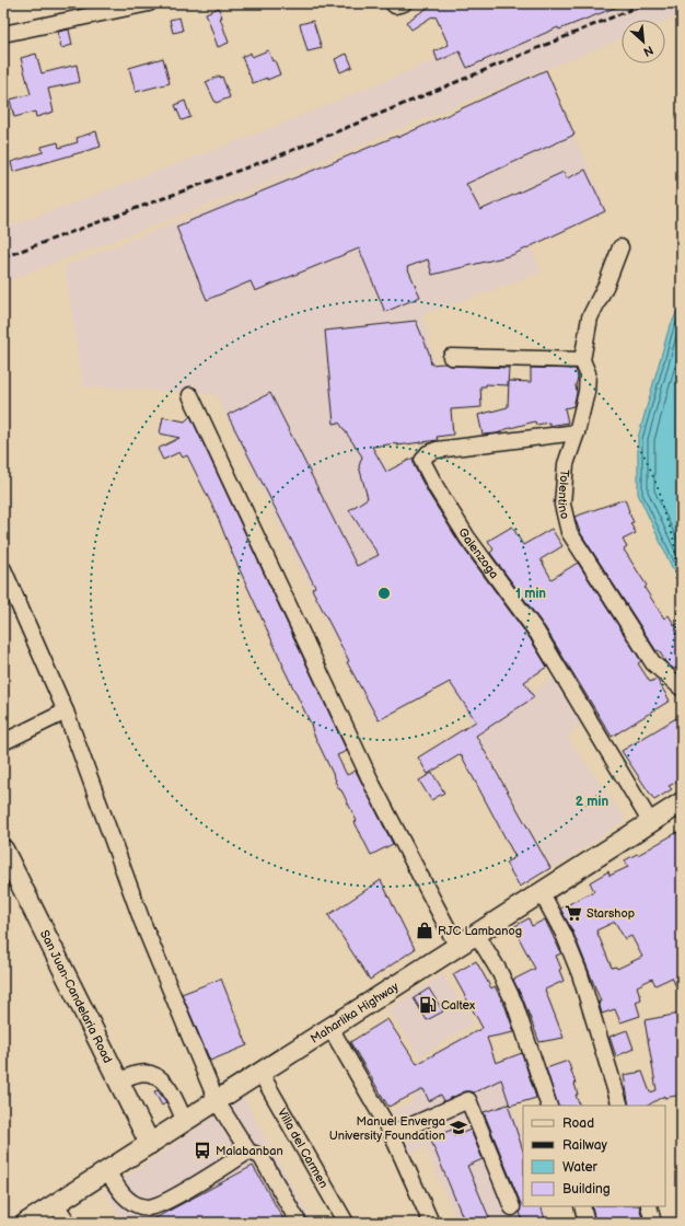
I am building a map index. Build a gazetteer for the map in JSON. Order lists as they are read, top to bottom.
{
  "streets": {
    "main road": ["San Juan-Candelaria Road", "Maharlika Highway"],
    "street": ["Tolentino", "Galenzoga", "Villa del Carmen"]
  },
  "crossings": [
    ["Tolentino", "Galenzoga"],
    ["Galenzoga", "Maharlika Highway"],
    ["San Juan-Candelaria Road", "Maharlika Highway"],
    ["Maharlika Highway", "Villa del Carmen"]
  ],
  "places": {
    "supermarket": ["Starshop"],
    "shop": ["RJC Lambanog"],
    "fuel station": ["Caltex"],
    "school or university": ["Manuel Enverga University Foundation"],
    "bus stop": ["Malabanban"]
  },
  "legend": [
    "Road",
    "Railway",
    "Water",
    "Building"
  ],
  "north": "bottom right",
  "rings": ["1 min", "2 min"]
}
